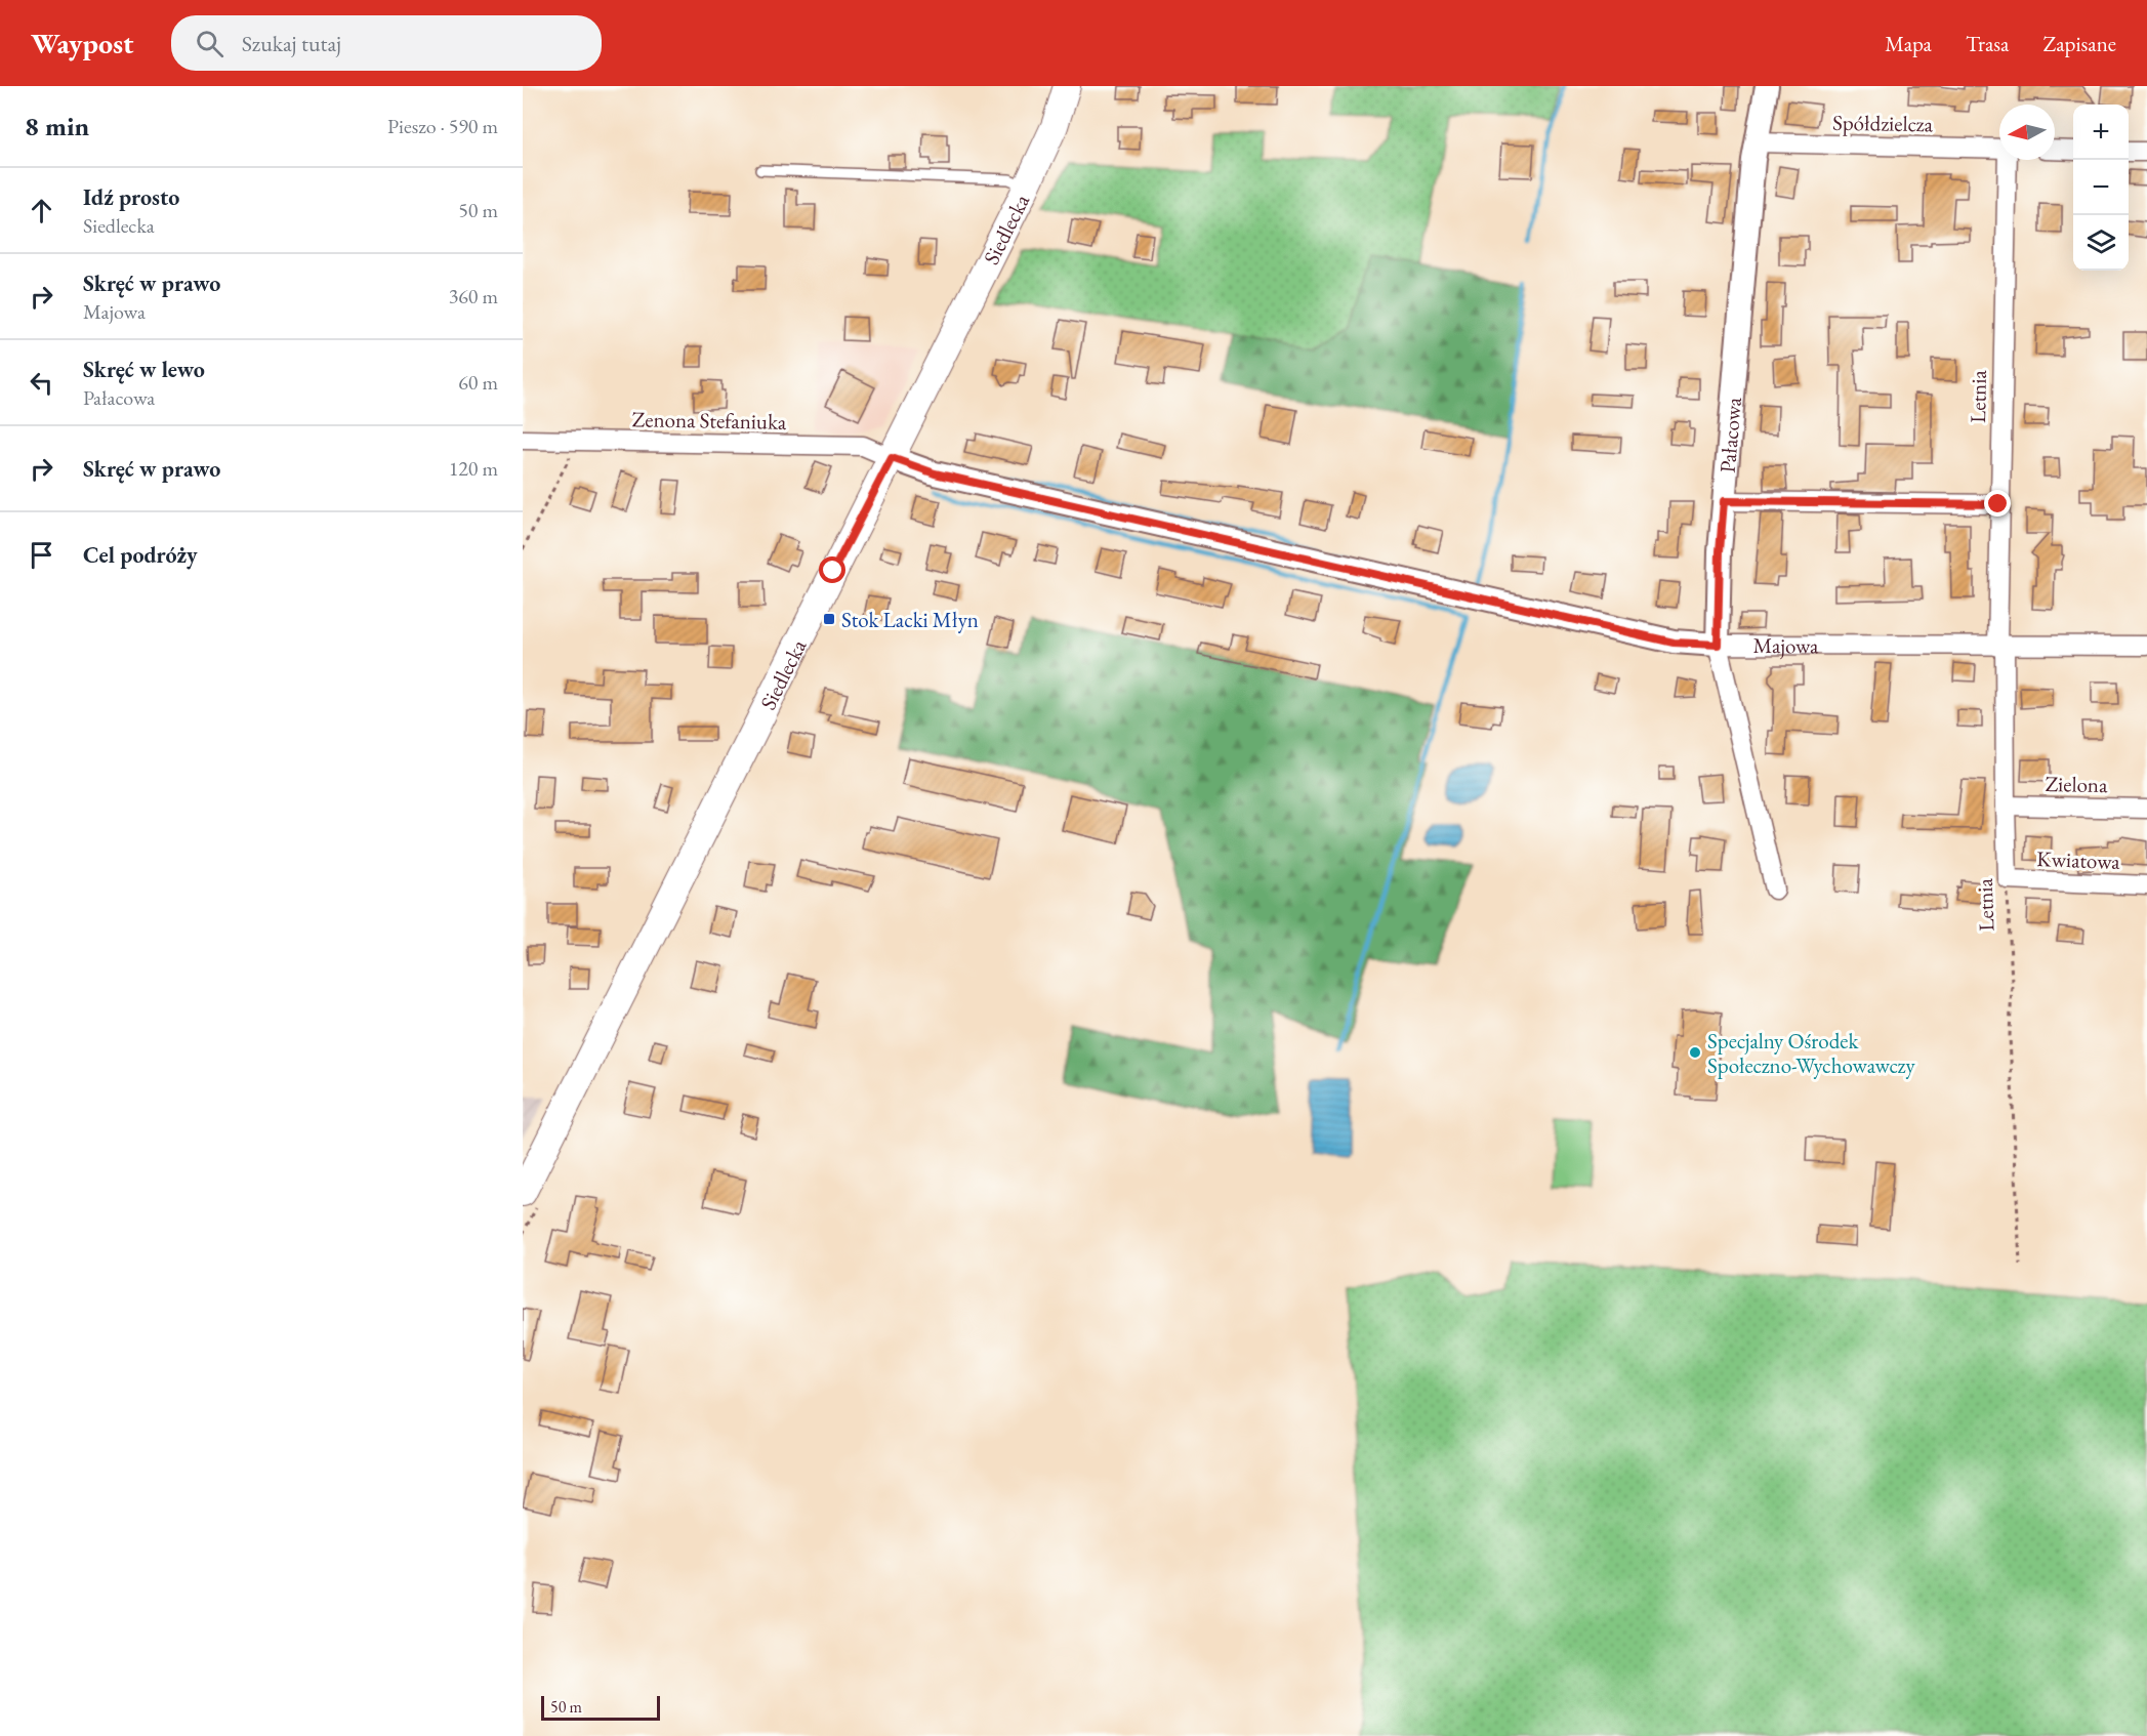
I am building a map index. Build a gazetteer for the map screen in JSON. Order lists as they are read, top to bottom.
{
  "streets": {
    "main road": ["Siedlecka"],
    "street": [
      "Spółdzielcza",
      "Letnia",
      "Zenona Stefaniuka",
      "Pałacowa",
      "Majowa",
      "Zielona",
      "Kwiatowa"
    ]
  },
  "crossings": [
    ["Spółdzielcza", "Pałacowa"],
    ["Siedlecka", "Zenona Stefaniuka"],
    ["Siedlecka", "Majowa"],
    ["Letnia", "Majowa"],
    ["Letnia", "Zielona"],
    ["Letnia", "Kwiatowa"],
    ["Zenona Stefaniuka", "Majowa"],
    ["Pałacowa", "Majowa"]
  ],
  "places": {
    "transit": ["Stok Lacki Młyn"],
    "other": ["Specjalny Ośrodek Społeczno-Wychowawczy"]
  },
  "scale_bar": "50 m",
  "north": "left",
  "page": {
    "header": "Waypost",
    "search": "Szukaj tutaj",
    "nav": ["Mapa", "Trasa", "Zapisane"],
    "heading": ["8 min", "Pieszo · 590 m"],
    "map_buttons": ["+", "−"],
    "list": [
      ["Idź prosto", "Siedlecka", "50 m"],
      ["Skręć w prawo", "Majowa", "360 m"],
      ["Skręć w lewo", "Pałacowa", "60 m"],
      ["Skręć w prawo", "120 m"],
      "Cel podróży"
    ],
    "scale": "50 m"
  }
}
